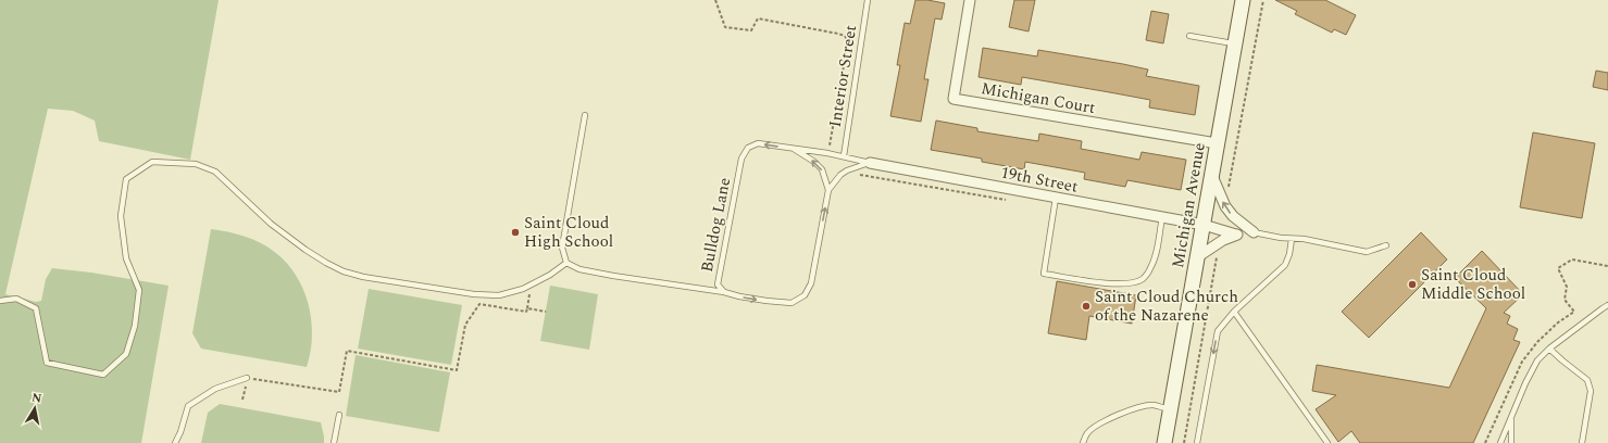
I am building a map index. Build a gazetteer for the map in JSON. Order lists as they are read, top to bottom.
{
  "streets": {
    "street": ["Michigan Court", "19th Street", "Michigan Avenue"],
    "lane": ["Interior Street", "Bulldog Lane"]
  },
  "crossings": [
    ["Interior Street", "Bulldog Lane"],
    ["Michigan Court", "Michigan Avenue"],
    ["19th Street", "Michigan Avenue"],
    ["19th Street", "Bulldog Lane"]
  ],
  "places": ["Saint Cloud High School", "Saint Cloud Middle School", "Saint Cloud Church of the Nazarene"],
  "north": "top"
}
